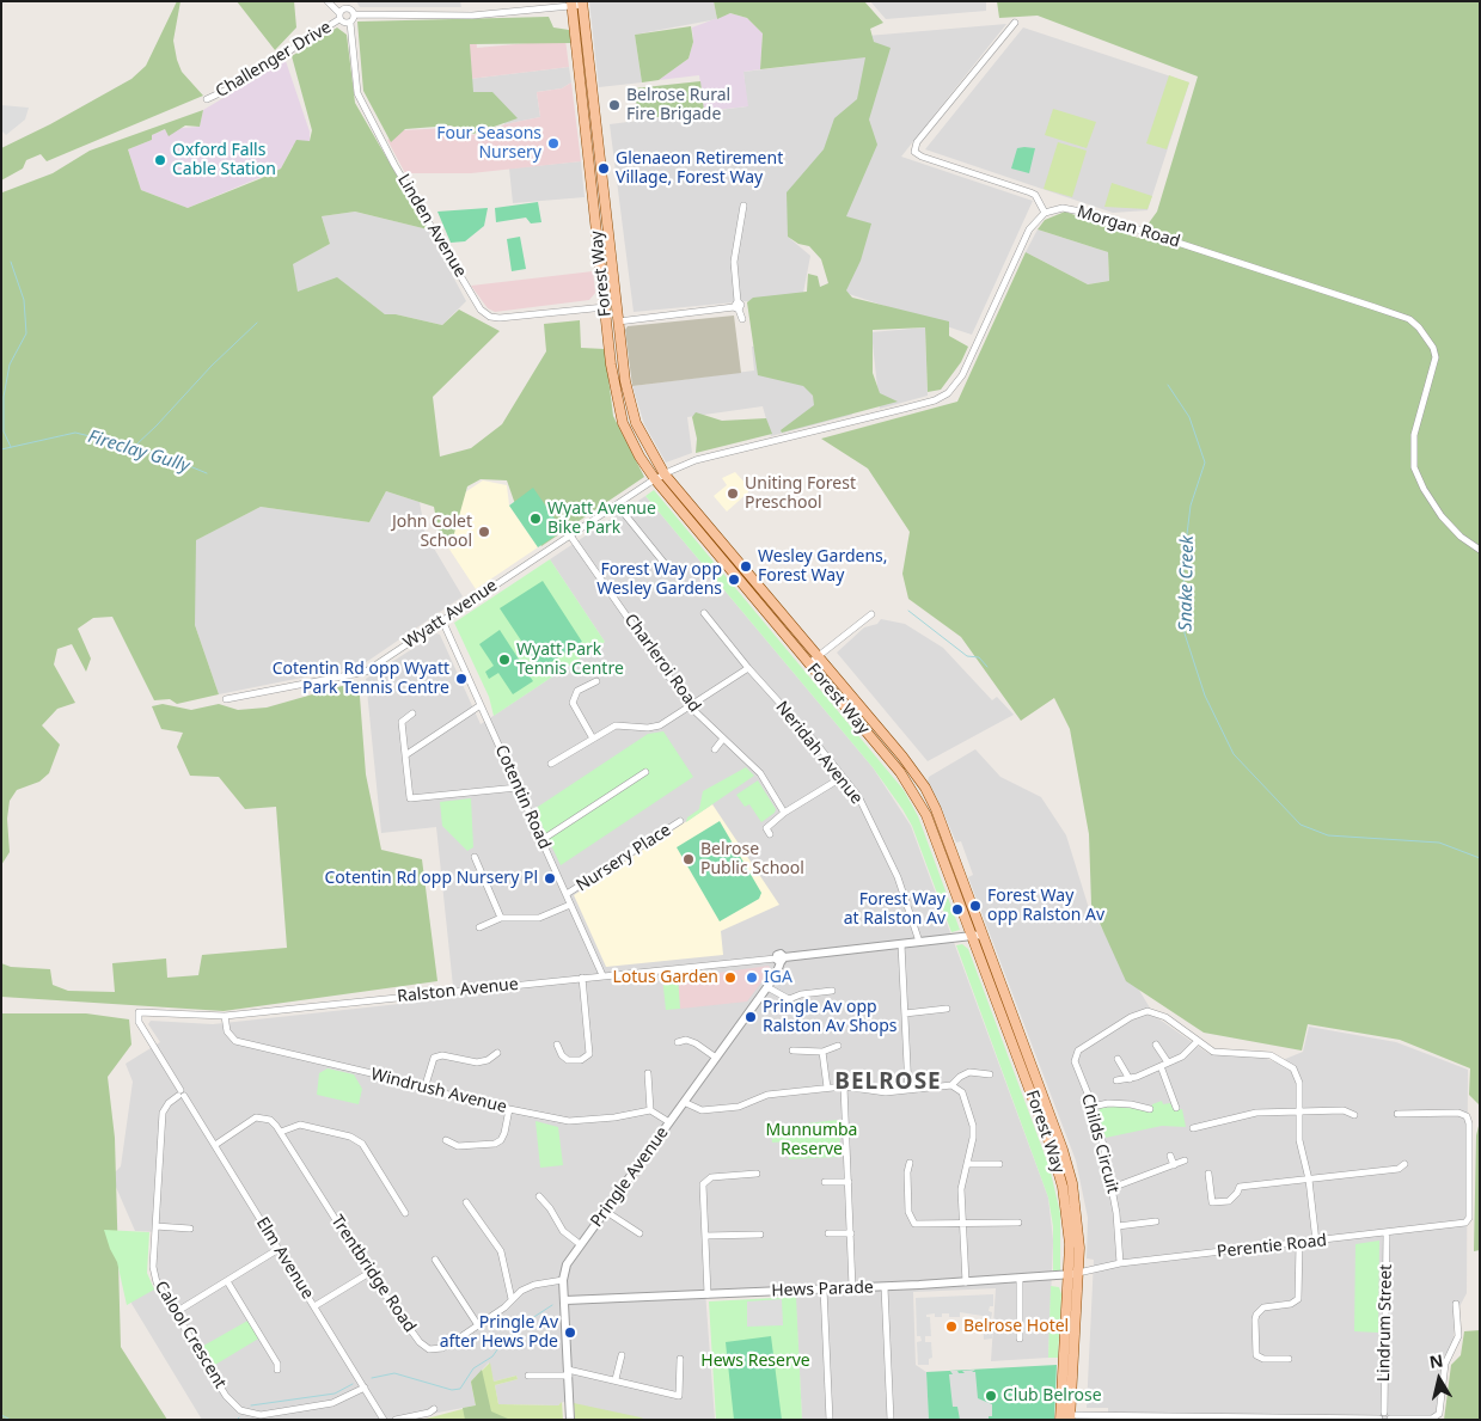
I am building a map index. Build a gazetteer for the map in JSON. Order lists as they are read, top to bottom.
{
  "streets": {
    "main road": ["Forest Way"],
    "street": [
      "Challenger Drive",
      "Linden Avenue",
      "Morgan Road",
      "Wyatt Avenue",
      "Charleroi Road",
      "Neridah Avenue",
      "Cotentin Road",
      "Nursery Place",
      "Ralston Avenue",
      "Windrush Avenue",
      "Childs Circuit",
      "Pringle Avenue",
      "Perentie Road",
      "Elm Avenue",
      "Trentbridge Road",
      "Hews Parade",
      "Lindrum Street",
      "Calool Crescent"
    ]
  },
  "crossings": [
    ["Linden Avenue", "Forest Way"],
    ["Forest Way", "Wyatt Avenue"],
    ["Forest Way", "Ralston Avenue"],
    ["Forest Way", "Perentie Road"],
    ["Forest Way", "Hews Parade"],
    ["Wyatt Avenue", "Charleroi Road"],
    ["Wyatt Avenue", "Cotentin Road"],
    ["Neridah Avenue", "Ralston Avenue"],
    ["Cotentin Road", "Nursery Place"],
    ["Cotentin Road", "Ralston Avenue"],
    ["Ralston Avenue", "Windrush Avenue"],
    ["Ralston Avenue", "Pringle Avenue"],
    ["Ralston Avenue", "Elm Avenue"],
    ["Childs Circuit", "Perentie Road"],
    ["Pringle Avenue", "Trentbridge Road"],
    ["Pringle Avenue", "Hews Parade"],
    ["Perentie Road", "Hews Parade"],
    ["Perentie Road", "Lindrum Street"],
    ["Elm Avenue", "Calool Crescent"]
  ],
  "districts": ["BELROSE"],
  "water": ["Fireclay Gully", "Snake Creek"],
  "parks": ["Munnumba Reserve", "Hews Reserve"],
  "places": [
    "Belrose Rural Fire Brigade",
    "Four Seasons Nursery",
    "Oxford Falls Cable Station",
    "Glenaeon Retirement Village, Forest Way",
    "Uniting Forest Preschool",
    "Wyatt Avenue Bike Park",
    "John Colet School",
    "Wesley Gardens, Forest Way",
    "Forest Way opp Wesley Gardens",
    "Wyatt Park Tennis Centre",
    "Cotentin Rd opp Wyatt Park Tennis Centre",
    "Belrose Public School",
    "Cotentin Rd opp Nursery Pl",
    "Forest Way opp Ralston Av",
    "Forest Way at Ralston Av",
    "Lotus Garden",
    "IGA",
    "Pringle Av opp Ralston Av Shops",
    "Belrose Hotel",
    "Pringle Av after Hews Pde",
    "Club Belrose"
  ],
  "north": "top"
}
